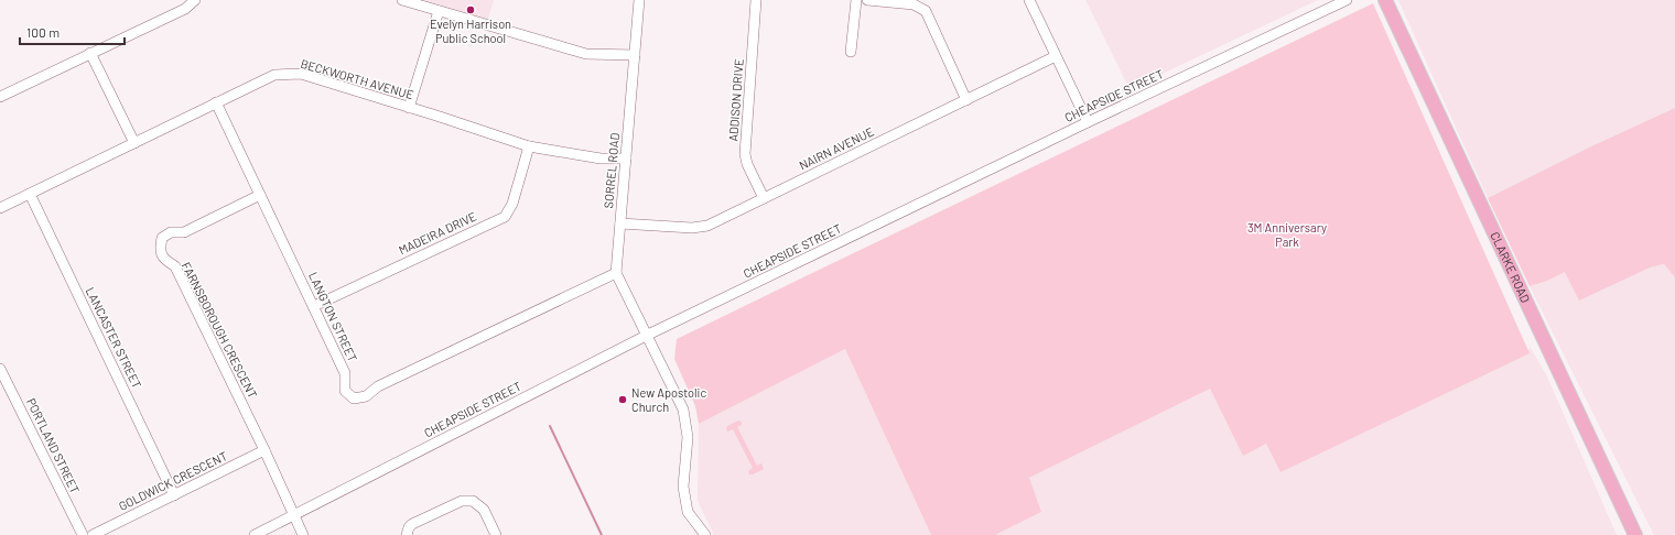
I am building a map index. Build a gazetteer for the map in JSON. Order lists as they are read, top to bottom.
{
  "streets": {
    "main road": ["CLARKE ROAD"],
    "street": [
      "BECKWORTH AVENUE",
      "CHEAPSIDE STREET",
      "ADDISON DRIVE",
      "NAIRN AVENUE",
      "SORREL ROAD",
      "MADEIRA DRIVE",
      "LANGTON STREET",
      "FARNSBOROUGH CRESCENT",
      "LANCASTER STREET",
      "PORTLAND STREET",
      "GOLDWICK CRESCENT"
    ]
  },
  "crossings": [
    ["BECKWORTH AVENUE", "SORREL ROAD"],
    ["BECKWORTH AVENUE", "MADEIRA DRIVE"],
    ["BECKWORTH AVENUE", "LANGTON STREET"],
    ["BECKWORTH AVENUE", "LANCASTER STREET"],
    ["CHEAPSIDE STREET", "FARNSBOROUGH CRESCENT"],
    ["ADDISON DRIVE", "NAIRN AVENUE"],
    ["NAIRN AVENUE", "SORREL ROAD"],
    ["SORREL ROAD", "LANGTON STREET"],
    ["MADEIRA DRIVE", "LANGTON STREET"],
    ["LANGTON STREET", "FARNSBOROUGH CRESCENT"],
    ["FARNSBOROUGH CRESCENT", "GOLDWICK CRESCENT"],
    ["LANCASTER STREET", "GOLDWICK CRESCENT"]
  ],
  "parks": ["3M Anniversary Park"],
  "places": ["Evelyn Harrison Public School", "New Apostolic Church"],
  "scale_bar": "100 m"
}
